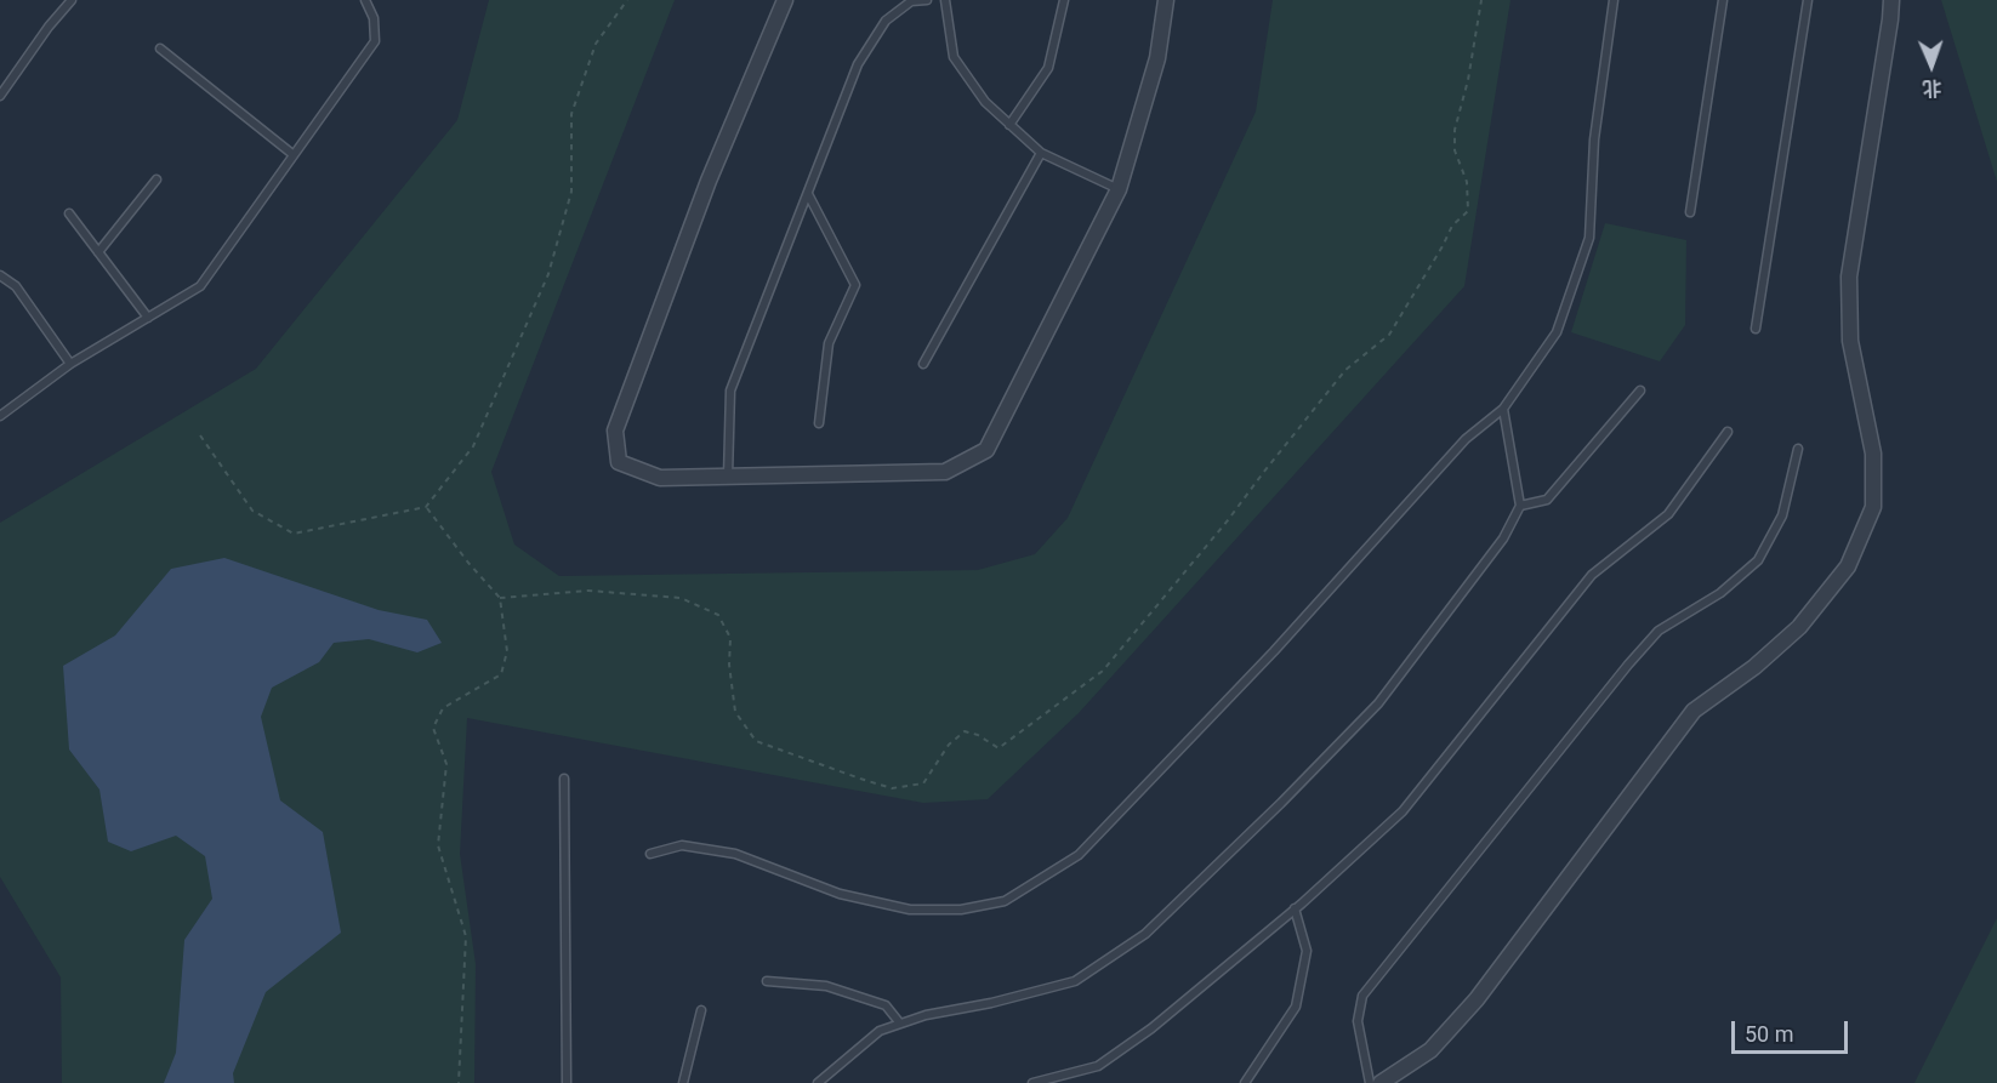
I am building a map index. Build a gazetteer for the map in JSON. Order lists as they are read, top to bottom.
{
  "scale_bar": "50 m",
  "north": "bottom"
}
